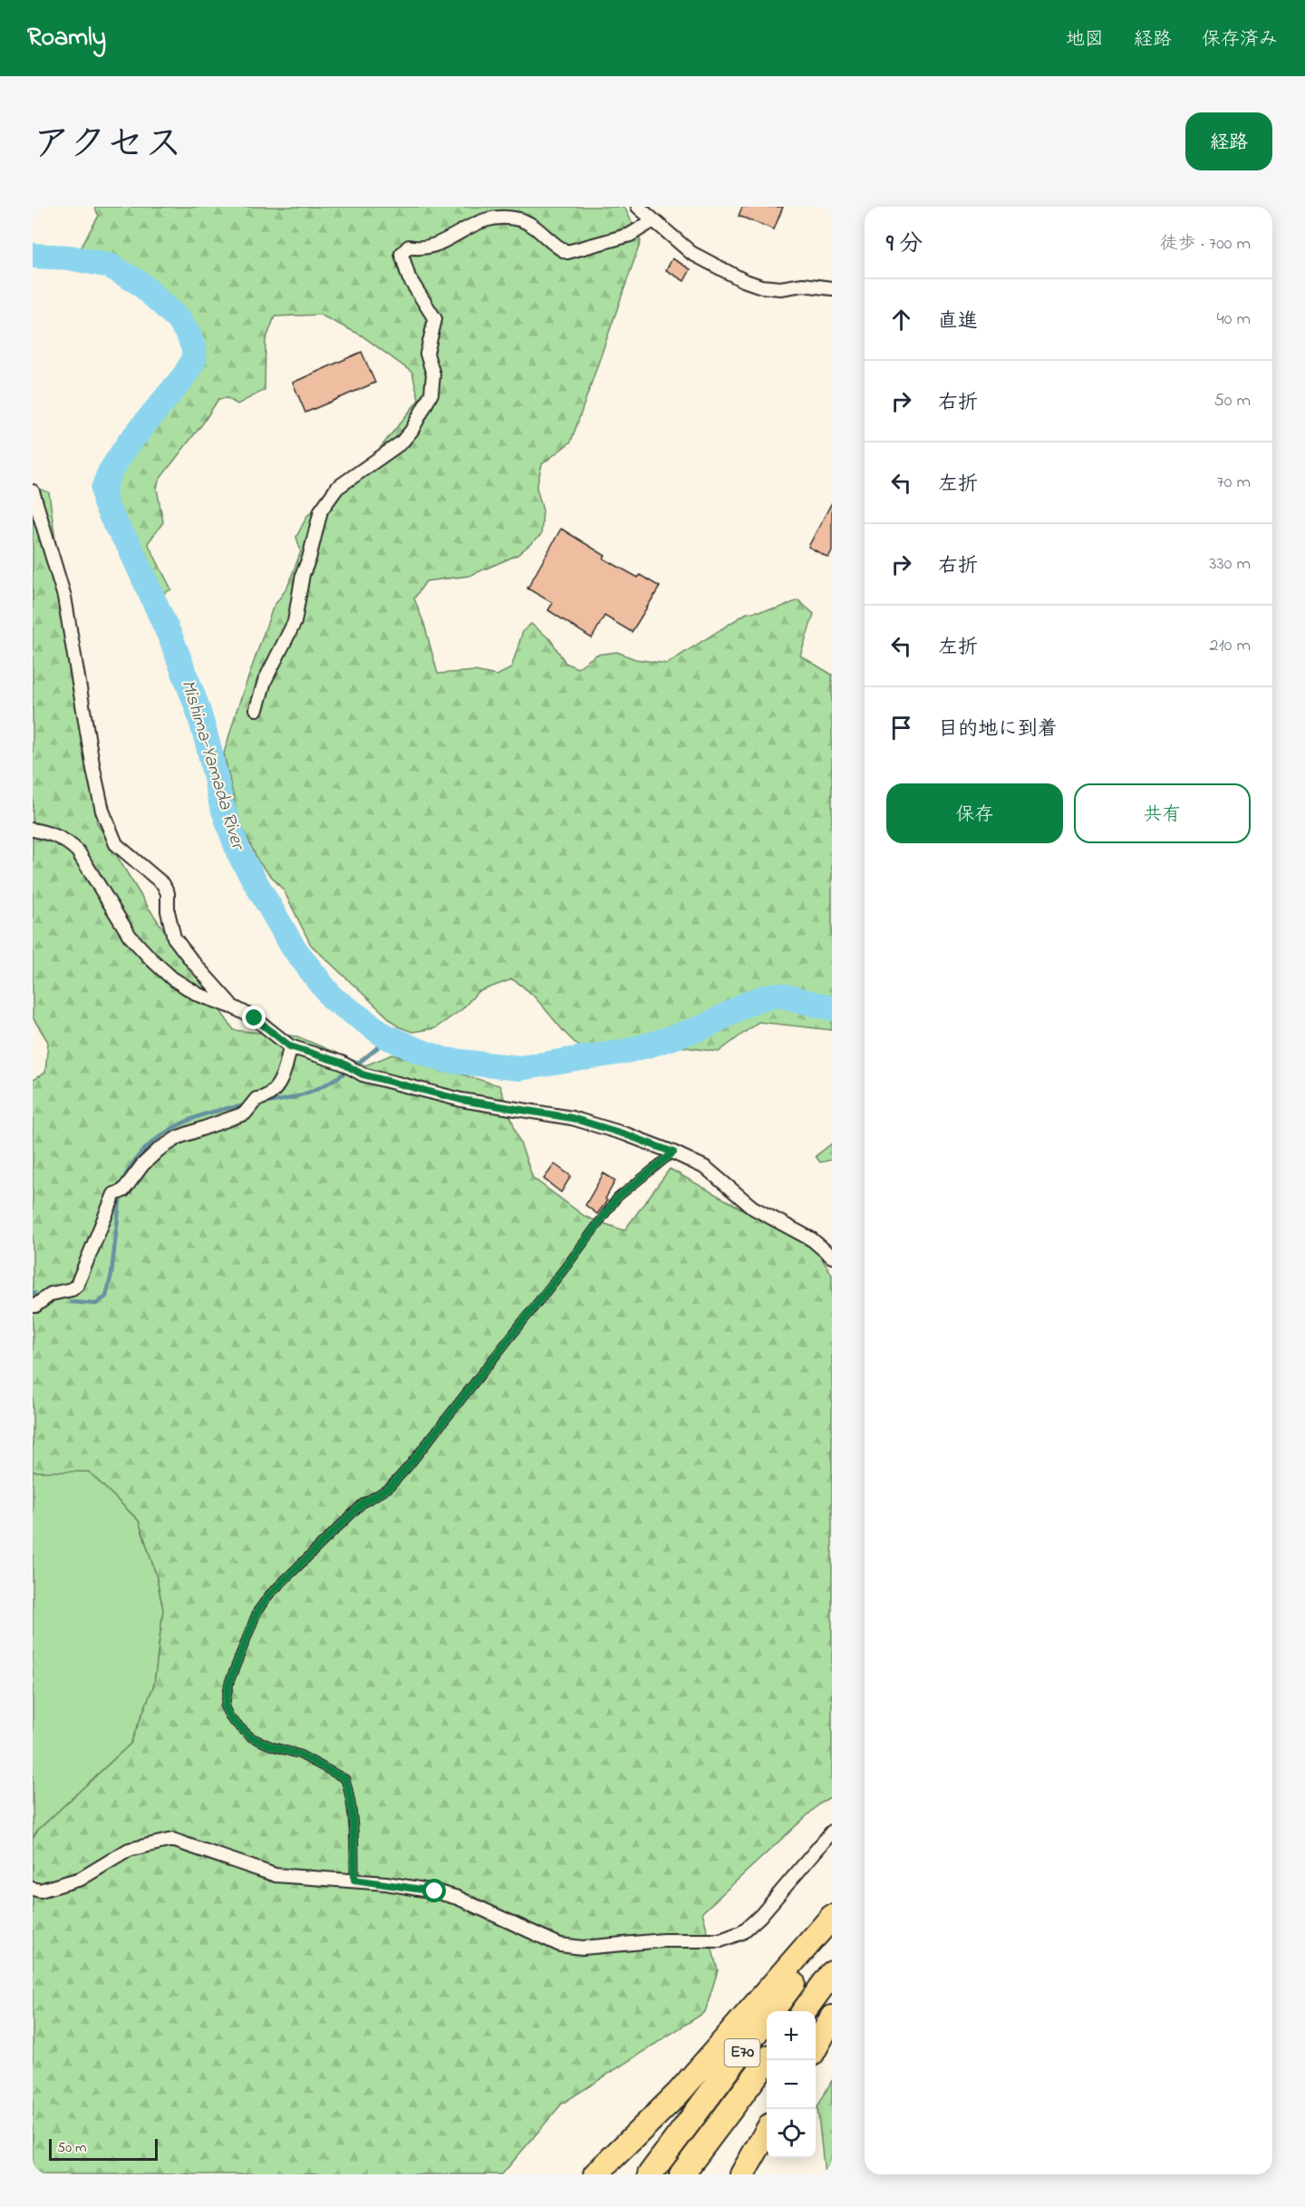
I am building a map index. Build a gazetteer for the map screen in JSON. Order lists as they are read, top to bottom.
{
  "streets": {
    "highway": ["E70"]
  },
  "water": ["Mishima-Yamada River"],
  "scale_bar": "50 m",
  "page": {
    "header": "Roamly",
    "nav": ["地図", "経路", "保存済み"],
    "title": "アクセス",
    "buttons": [
      "経路",
      ["保存", "共有"]
    ],
    "heading": ["9 分", "徒歩 · 700 m"],
    "list": [
      ["直進", "40 m"],
      ["右折", "50 m"],
      ["左折", "70 m"],
      ["右折", "330 m"],
      ["左折", "210 m"],
      "目的地に到着"
    ],
    "map_buttons": ["+", "−"],
    "scale": "50 m"
  }
}
